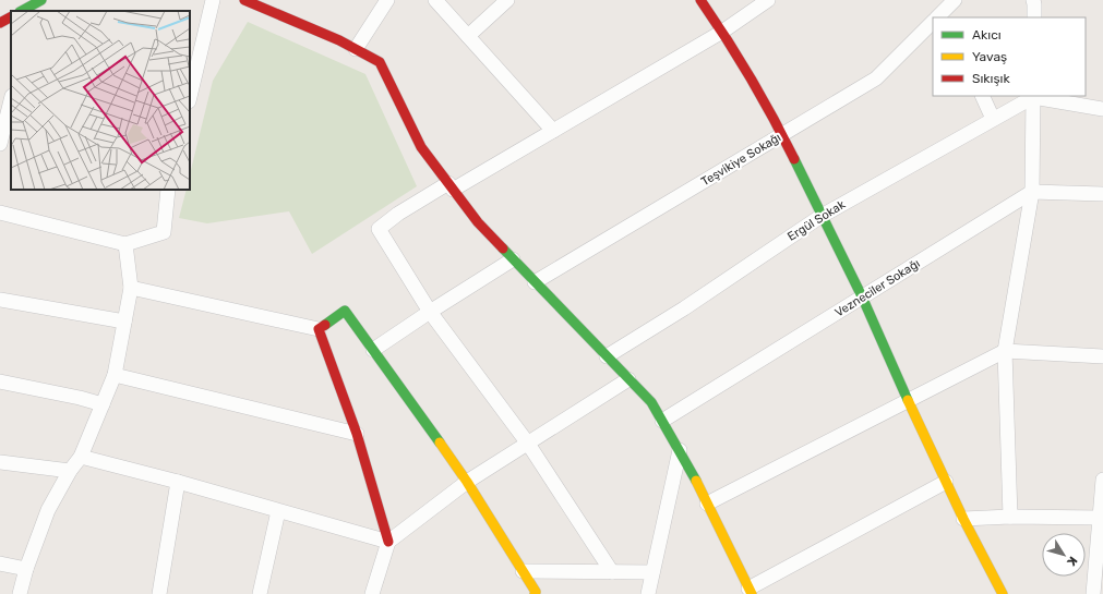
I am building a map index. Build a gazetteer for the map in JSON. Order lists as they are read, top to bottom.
{
  "streets": {
    "street": ["Teşvikiye Sokağı", "Ergül Sokak", "Vezneciler Sokağı"]
  },
  "legend": ["Akıcı", "Yavaş", "Sıkışık"],
  "north": "bottom right"
}
